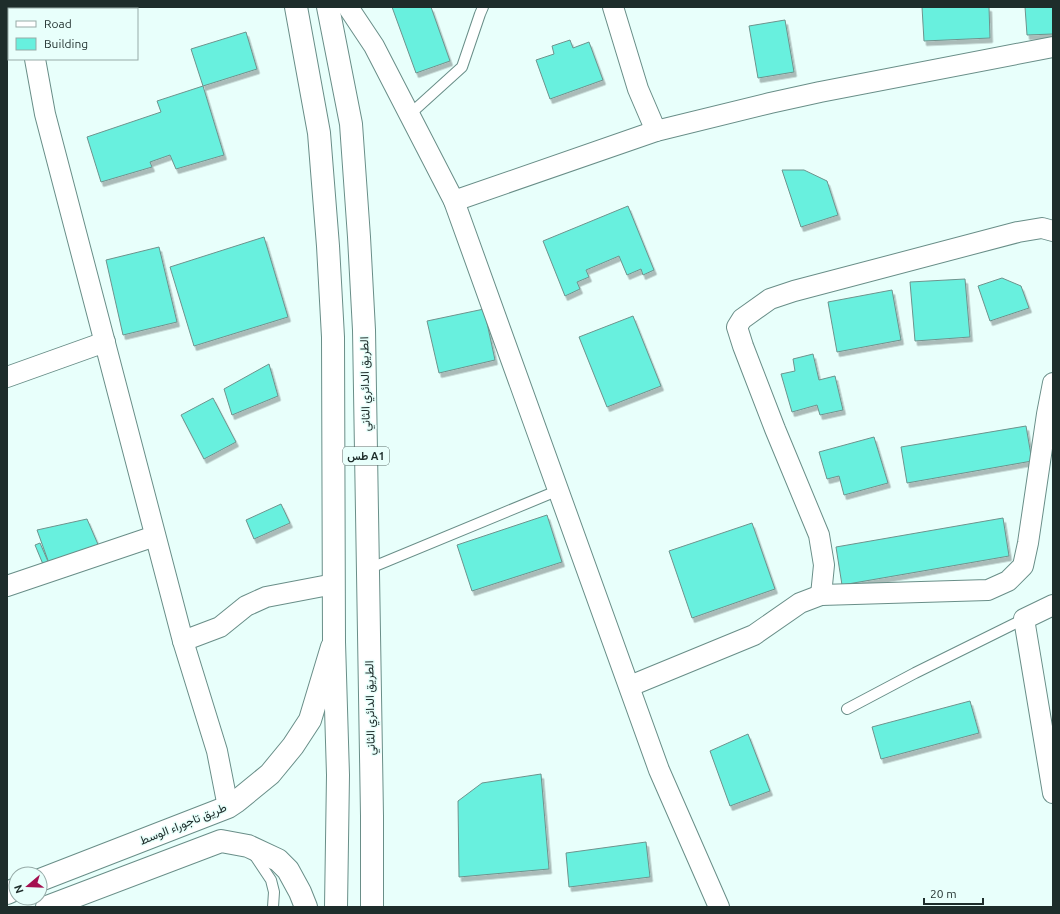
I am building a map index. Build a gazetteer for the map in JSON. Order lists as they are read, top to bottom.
{
  "streets": {
    "main road": ["الطريق الدائري الثاني", "طس A1", "طريق تاجوراء الوسط"]
  },
  "crossings": [
    ["طس A1", "طريق تاجوراء الوسط"]
  ],
  "legend": ["Road", "Building"],
  "scale_bar": "20 m",
  "north": "left"
}
